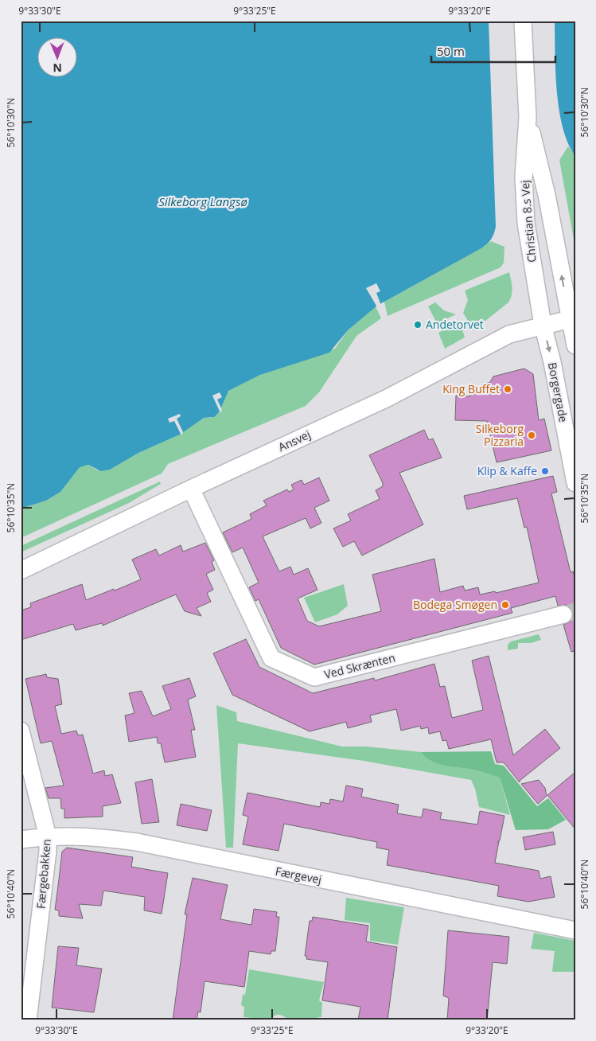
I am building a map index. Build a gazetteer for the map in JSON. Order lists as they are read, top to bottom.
{
  "streets": {
    "street": [
      "Christian 8.s Vej",
      "Borgergade",
      "Ansvej",
      "Ved Skrænten",
      "Færgebakken",
      "Færgevej"
    ]
  },
  "crossings": [
    ["Christian 8.s Vej", "Borgergade"],
    ["Christian 8.s Vej", "Ansvej"],
    ["Borgergade", "Ansvej"],
    ["Ansvej", "Ved Skrænten"],
    ["Færgebakken", "Færgevej"]
  ],
  "one_way": ["Borgergade"],
  "water": ["Silkeborg Langsø"],
  "places": [
    "Andetorvet",
    "King Buffet",
    "Silkeborg Pizzaria",
    "Klip & Kaffe",
    "Bodega Smøgen"
  ],
  "scale_bar": "50 m",
  "north": "bottom",
  "coordinates": [
    "9°33'30\"E",
    "9°33'25\"E",
    "9°33'20\"E",
    "56°10'30\"N",
    "56°10'35\"N",
    "56°10'40\"N"
  ]
}
